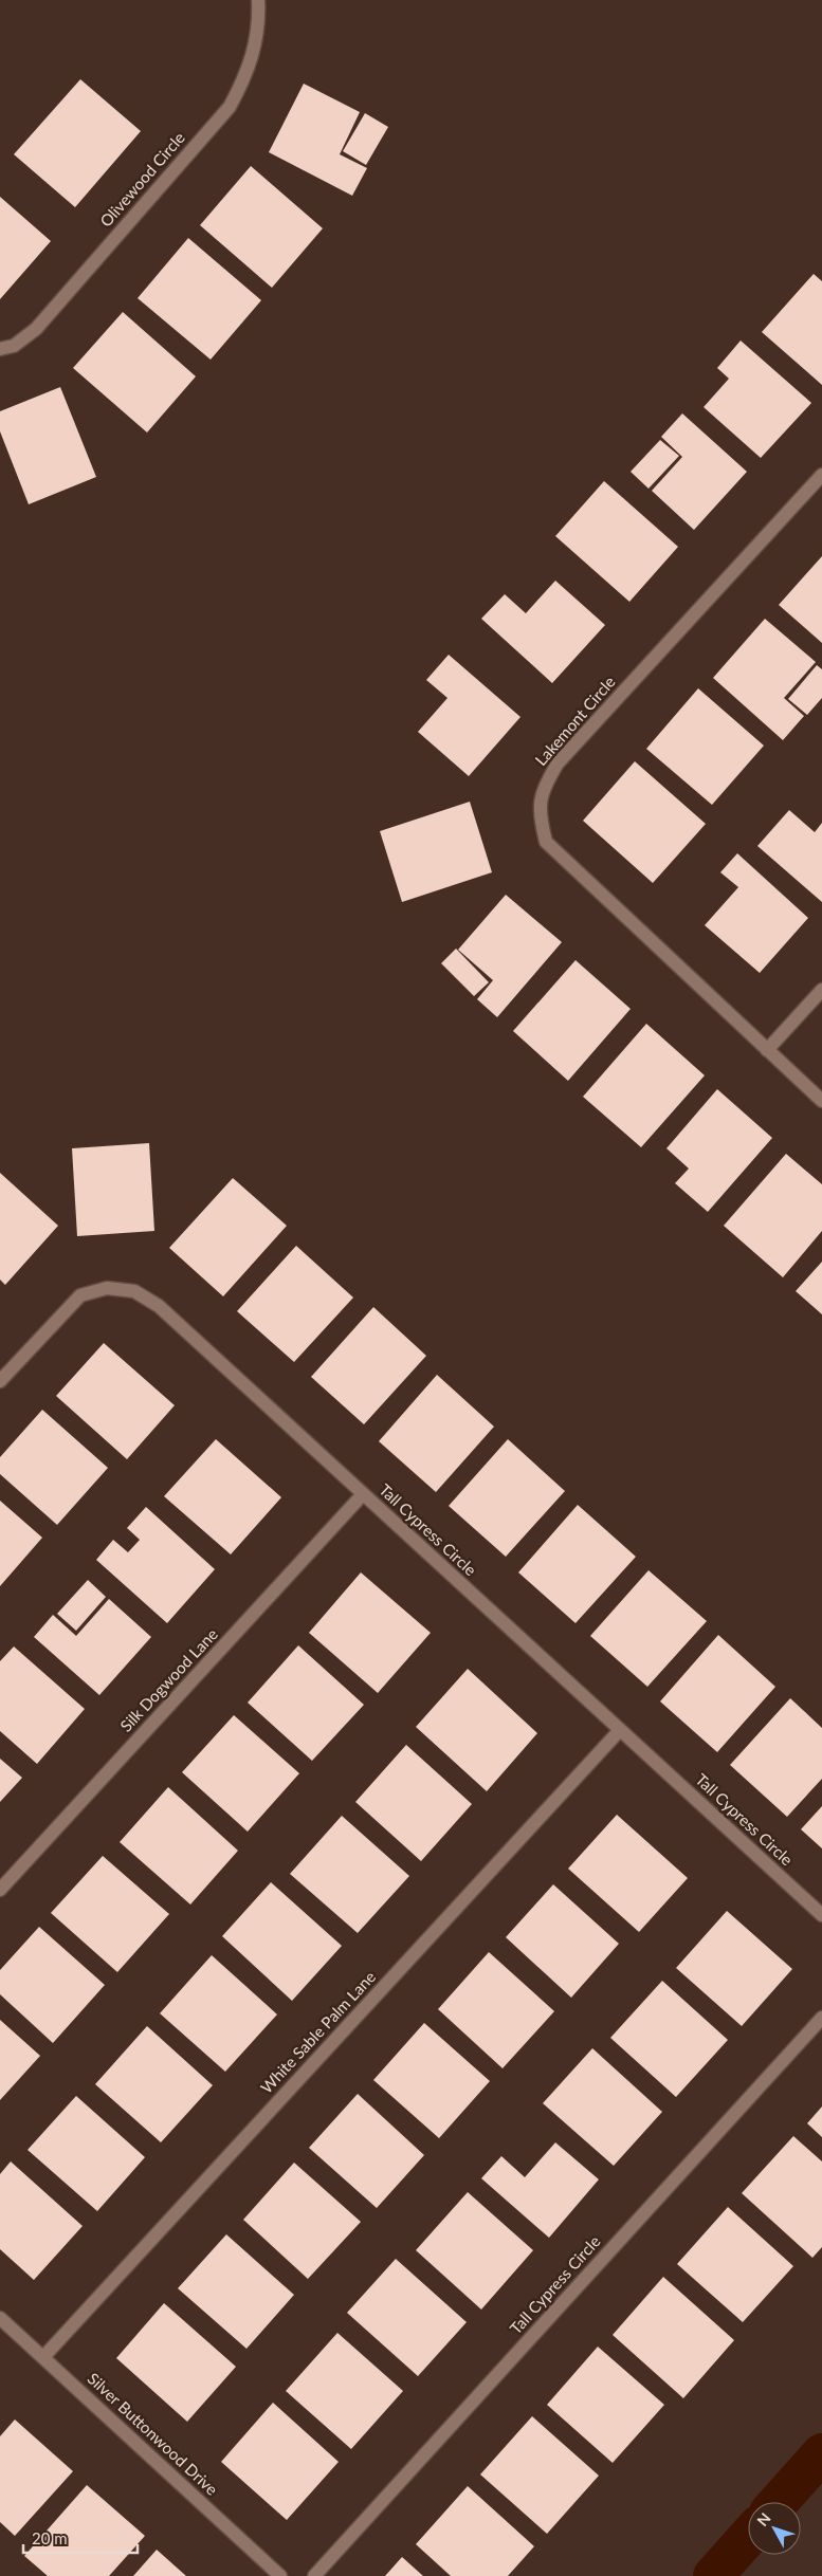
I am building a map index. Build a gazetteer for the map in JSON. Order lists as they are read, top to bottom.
{
  "streets": {
    "street": [
      "Olivewood Circle",
      "Lakemont Circle",
      "Tall Cypress Circle",
      "Silk Dogwood Lane",
      "White Sable Palm Lane",
      "Silver Buttonwood Drive"
    ]
  },
  "crossings": [
    ["Tall Cypress Circle", "Silk Dogwood Lane"],
    ["Tall Cypress Circle", "White Sable Palm Lane"],
    ["White Sable Palm Lane", "Silver Buttonwood Drive"]
  ],
  "scale_bar": "20 m",
  "north": "top left"
}
